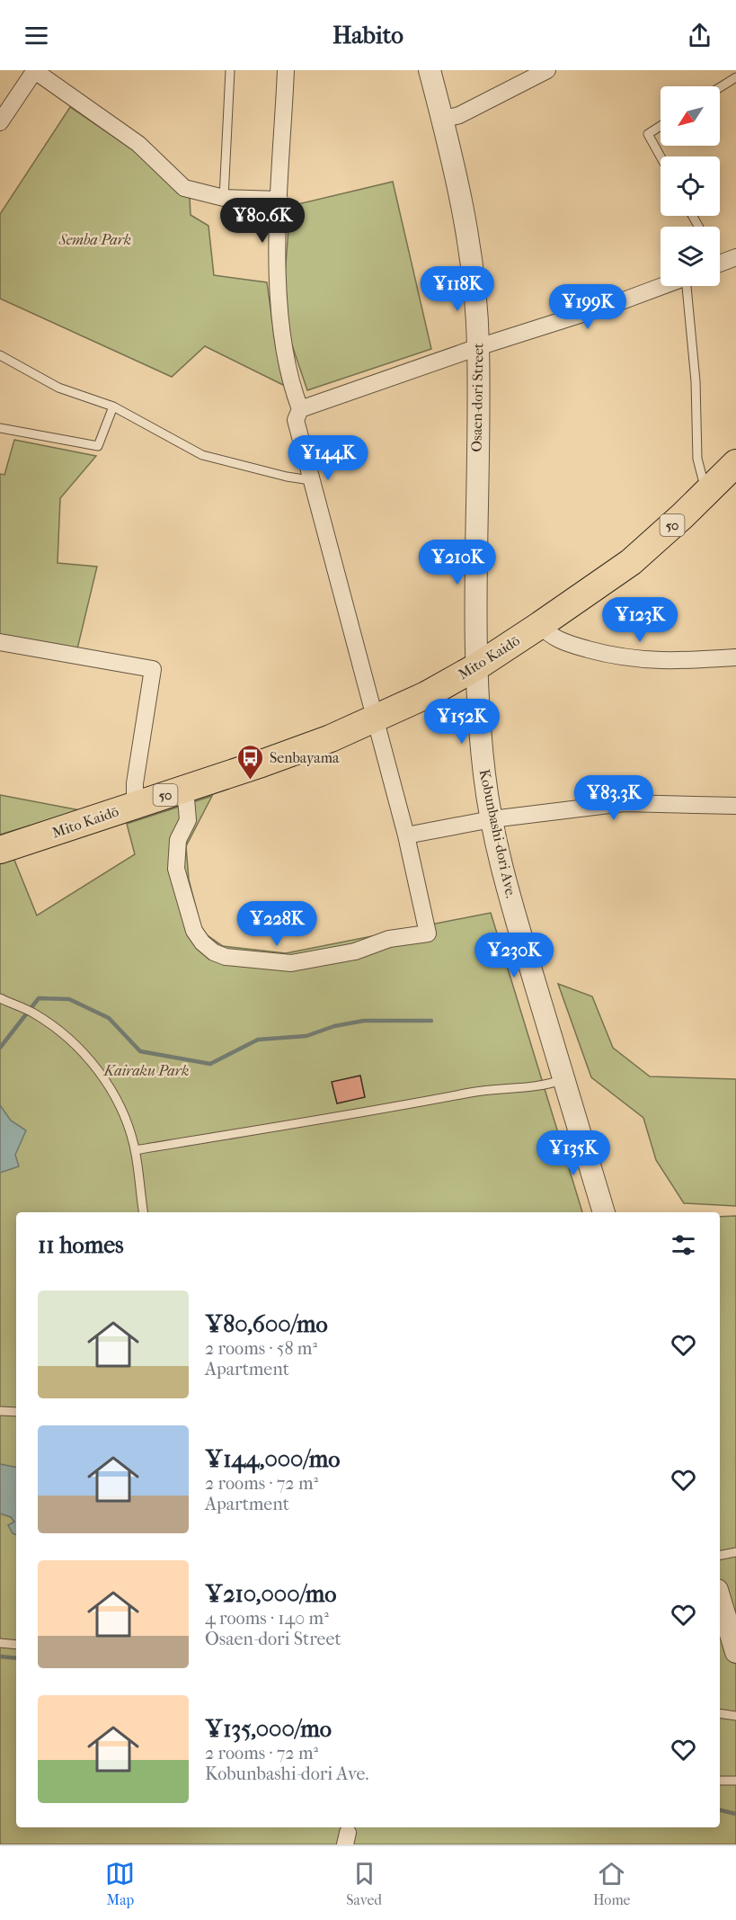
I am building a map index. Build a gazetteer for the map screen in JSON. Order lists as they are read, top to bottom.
{
  "streets": {
    "main road": ["50", "Mito Kaidō"],
    "street": ["Osaen-dori Street", "Kobunbashi-dori Ave."]
  },
  "crossings": [
    ["Osaen-dori Street", "Mito Kaidō"],
    ["Osaen-dori Street", "Kobunbashi-dori Ave."],
    ["50", "Mito Kaidō"],
    ["Mito Kaidō", "Kobunbashi-dori Ave."]
  ],
  "parks": ["Semba Park", "Kairaku Park"],
  "places": {
    "bus stop": ["Senbayama"]
  },
  "north": "bottom left",
  "page": {
    "header": "Habito",
    "price": [
      "¥80.6K",
      "¥118K",
      "¥199K",
      "¥144K",
      "¥210K",
      "¥123K",
      "¥152K",
      "¥83.3K",
      "¥228K",
      "¥230K",
      "¥135K"
    ],
    "heading": "11 homes",
    "list": [
      {
        "name": "¥80,600/mo",
        "note": "2 rooms · 58 m² · Apartment"
      },
      {
        "name": "¥144,000/mo",
        "note": "2 rooms · 72 m² · Apartment"
      },
      {
        "name": "¥210,000/mo",
        "note": "4 rooms · 140 m² · Osaen-dori Street"
      },
      {
        "name": "¥135,000/mo",
        "note": "2 rooms · 72 m² · Kobunbashi-dori Ave."
      }
    ],
    "tabs": ["Map", "Saved", "Home"]
  }
}
